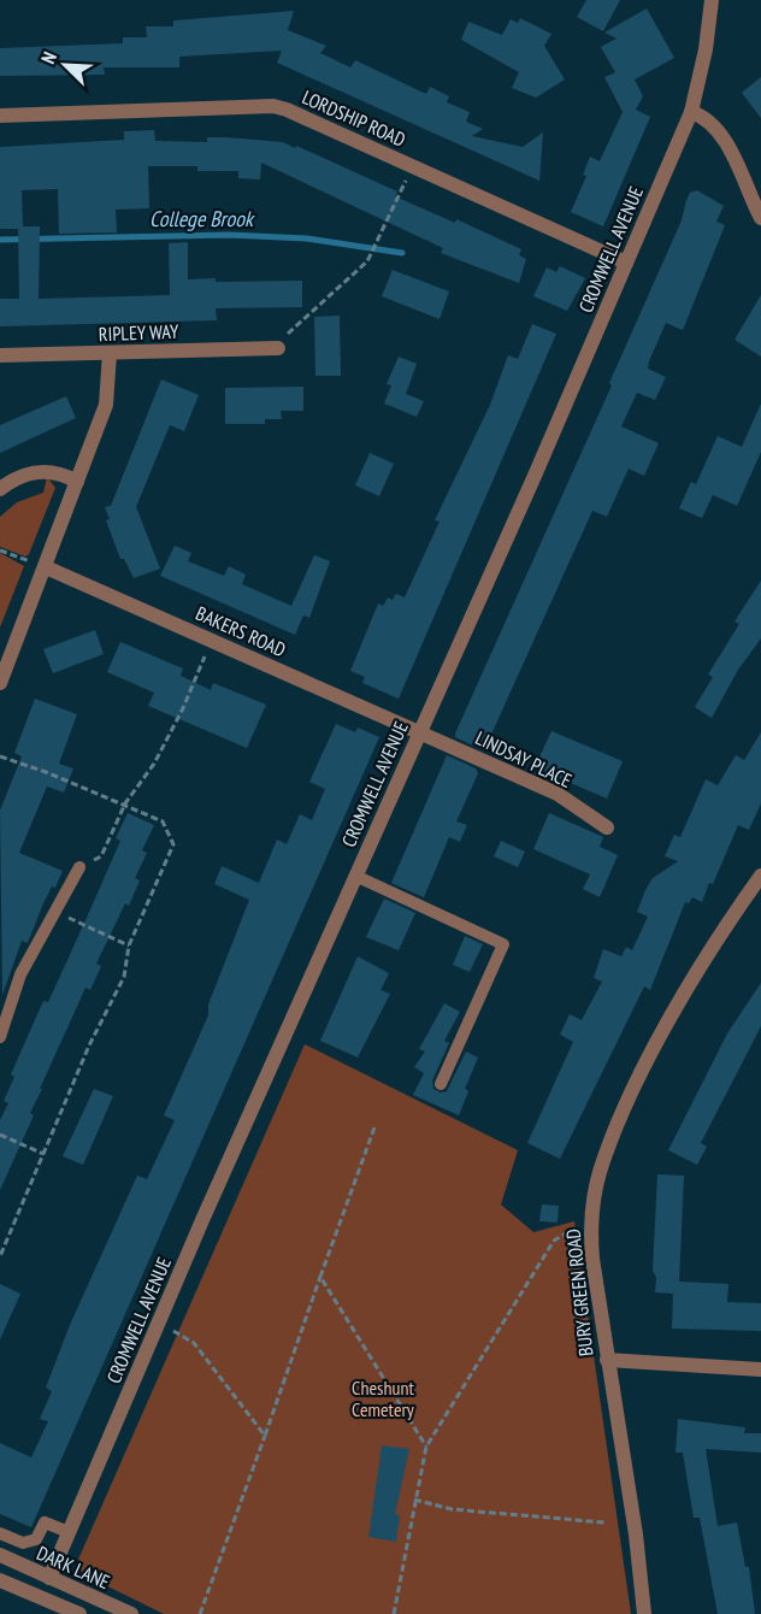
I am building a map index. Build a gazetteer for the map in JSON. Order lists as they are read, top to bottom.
{
  "streets": {
    "street": [
      "LORDSHIP ROAD",
      "CROMWELL AVENUE",
      "RIPLEY WAY",
      "BAKERS ROAD",
      "LINDSAY PLACE",
      "BURY GREEN ROAD",
      "DARK LANE"
    ]
  },
  "crossings": [
    ["LORDSHIP ROAD", "CROMWELL AVENUE"],
    ["CROMWELL AVENUE", "BAKERS ROAD"],
    ["CROMWELL AVENUE", "LINDSAY PLACE"],
    ["CROMWELL AVENUE", "DARK LANE"],
    ["BAKERS ROAD", "LINDSAY PLACE"]
  ],
  "water": ["College Brook"],
  "parks": ["Cheshunt Cemetery"],
  "north": "top left"
}
